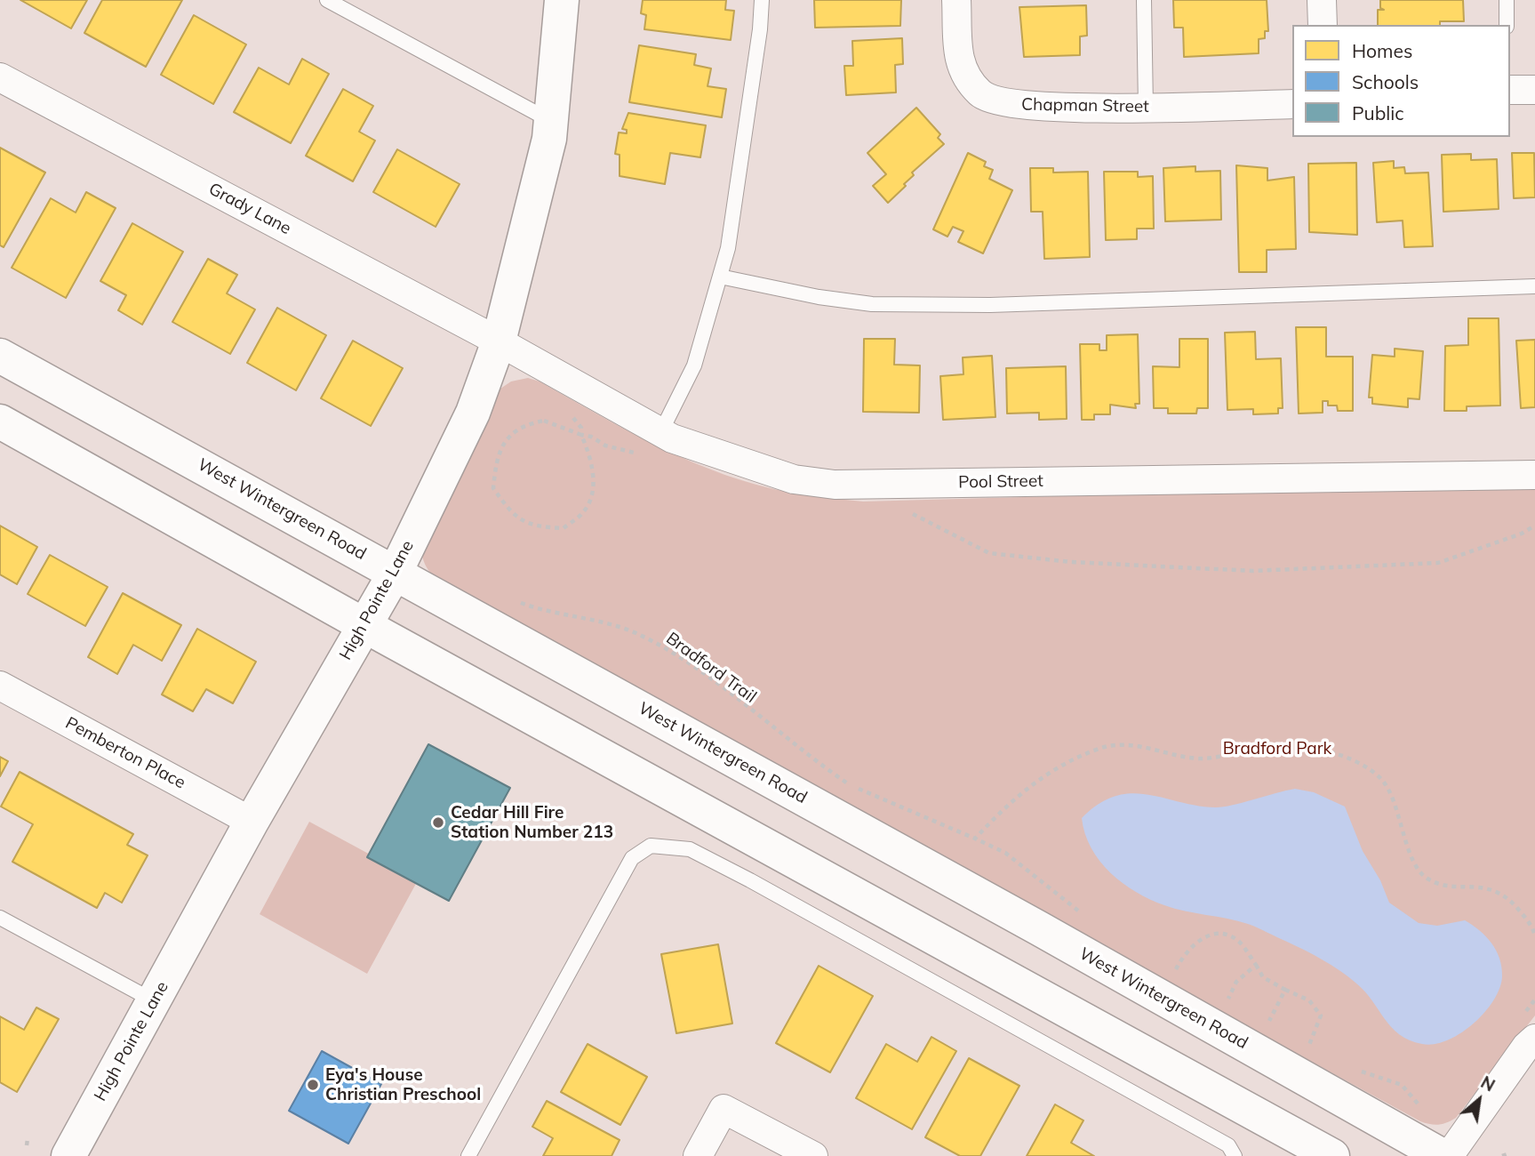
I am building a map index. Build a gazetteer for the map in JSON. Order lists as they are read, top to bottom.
{
  "streets": {
    "street": [
      "Chapman Street",
      "Grady Lane",
      "Pool Street",
      "West Wintergreen Road",
      "High Pointe Lane",
      "Pemberton Place"
    ],
    "path": ["Bradford Trail"]
  },
  "crossings": [
    ["Grady Lane", "Pool Street"],
    ["Grady Lane", "High Pointe Lane"],
    ["Pool Street", "High Pointe Lane"],
    ["West Wintergreen Road", "High Pointe Lane"],
    ["High Pointe Lane", "Pemberton Place"]
  ],
  "parks": ["Bradford Park"],
  "places": ["Cedar Hill Fire Station Number 213", "Eya's House Christian Preschool"],
  "legend": ["Homes", "Schools", "Public"],
  "north": "top right"
}
